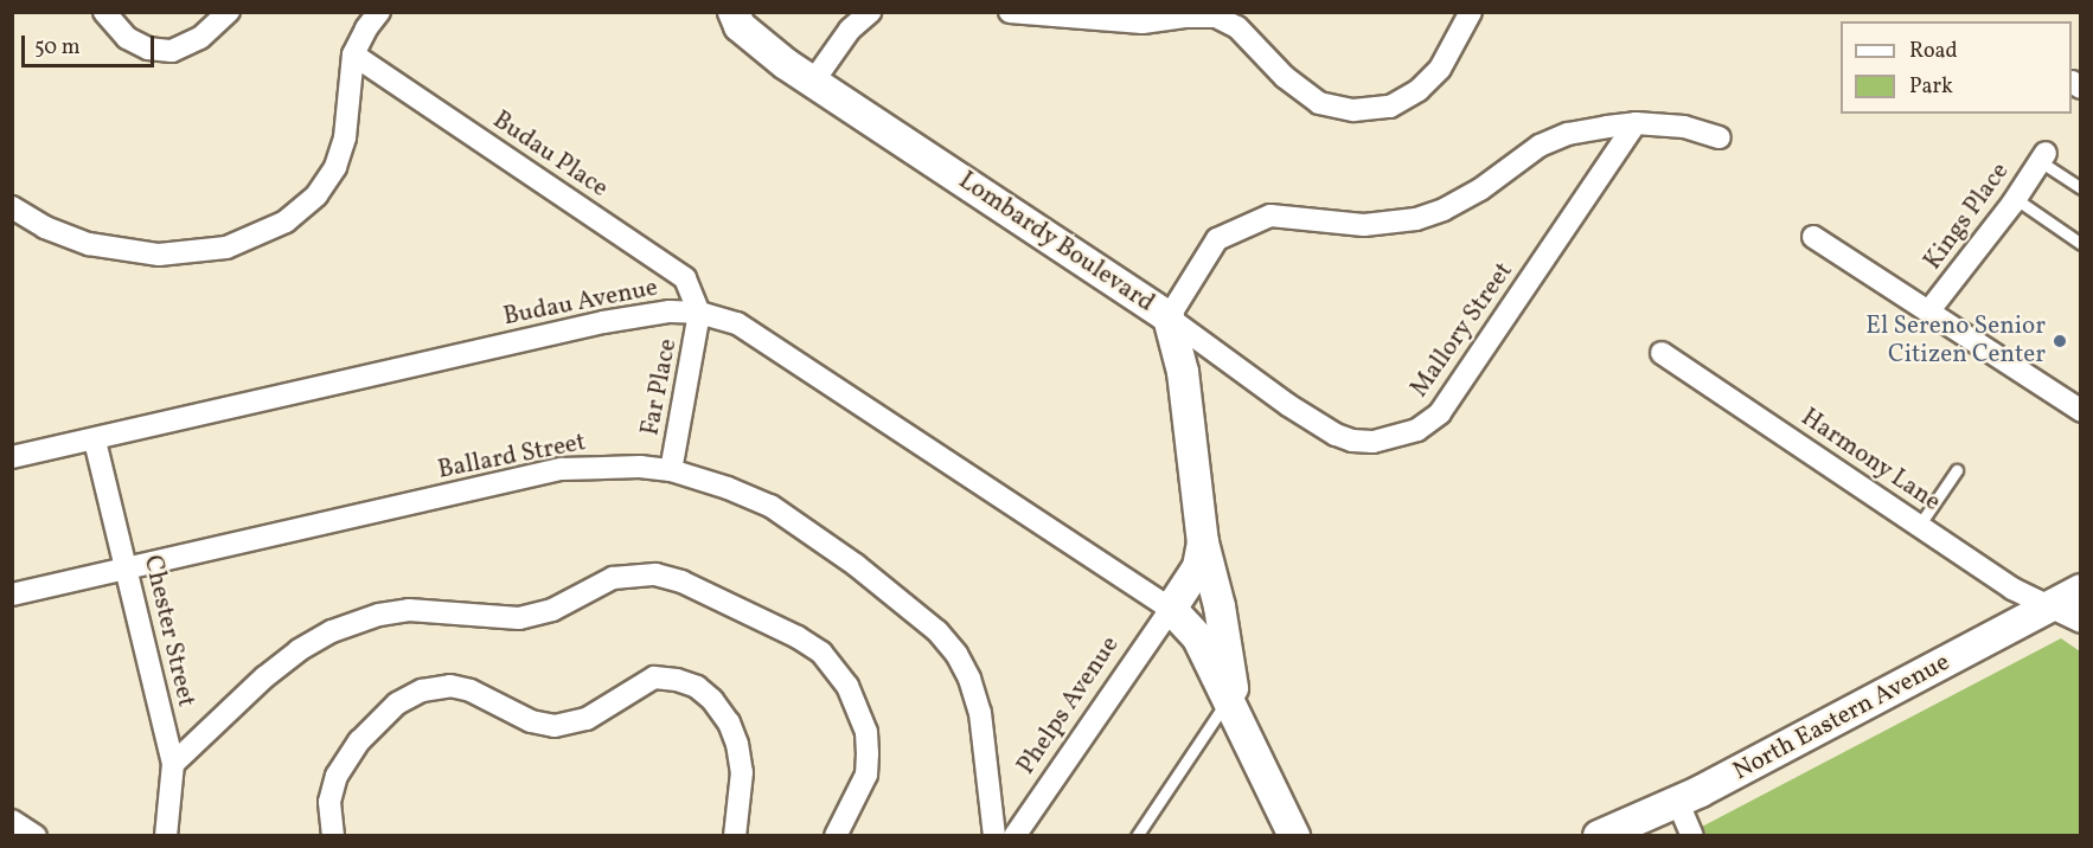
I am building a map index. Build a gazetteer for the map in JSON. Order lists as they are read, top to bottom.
{
  "streets": {
    "street": [
      "Budau Place",
      "Kings Place",
      "Lombardy Boulevard",
      "Budau Avenue",
      "Mallory Street",
      "Far Place",
      "Ballard Street",
      "Harmony Lane",
      "Chester Street",
      "Phelps Avenue",
      "North Eastern Avenue"
    ]
  },
  "crossings": [
    ["Budau Place", "Budau Avenue"],
    ["Budau Place", "Far Place"],
    ["Lombardy Boulevard", "Budau Avenue"],
    ["Lombardy Boulevard", "Mallory Street"],
    ["Lombardy Boulevard", "Phelps Avenue"],
    ["Budau Avenue", "Far Place"],
    ["Budau Avenue", "Chester Street"],
    ["Budau Avenue", "Phelps Avenue"],
    ["Far Place", "Ballard Street"],
    ["Ballard Street", "Chester Street"],
    ["Harmony Lane", "North Eastern Avenue"]
  ],
  "places": ["El Sereno Senior Citizen Center"],
  "legend": ["Road", "Park"],
  "scale_bar": "50 m"
}
